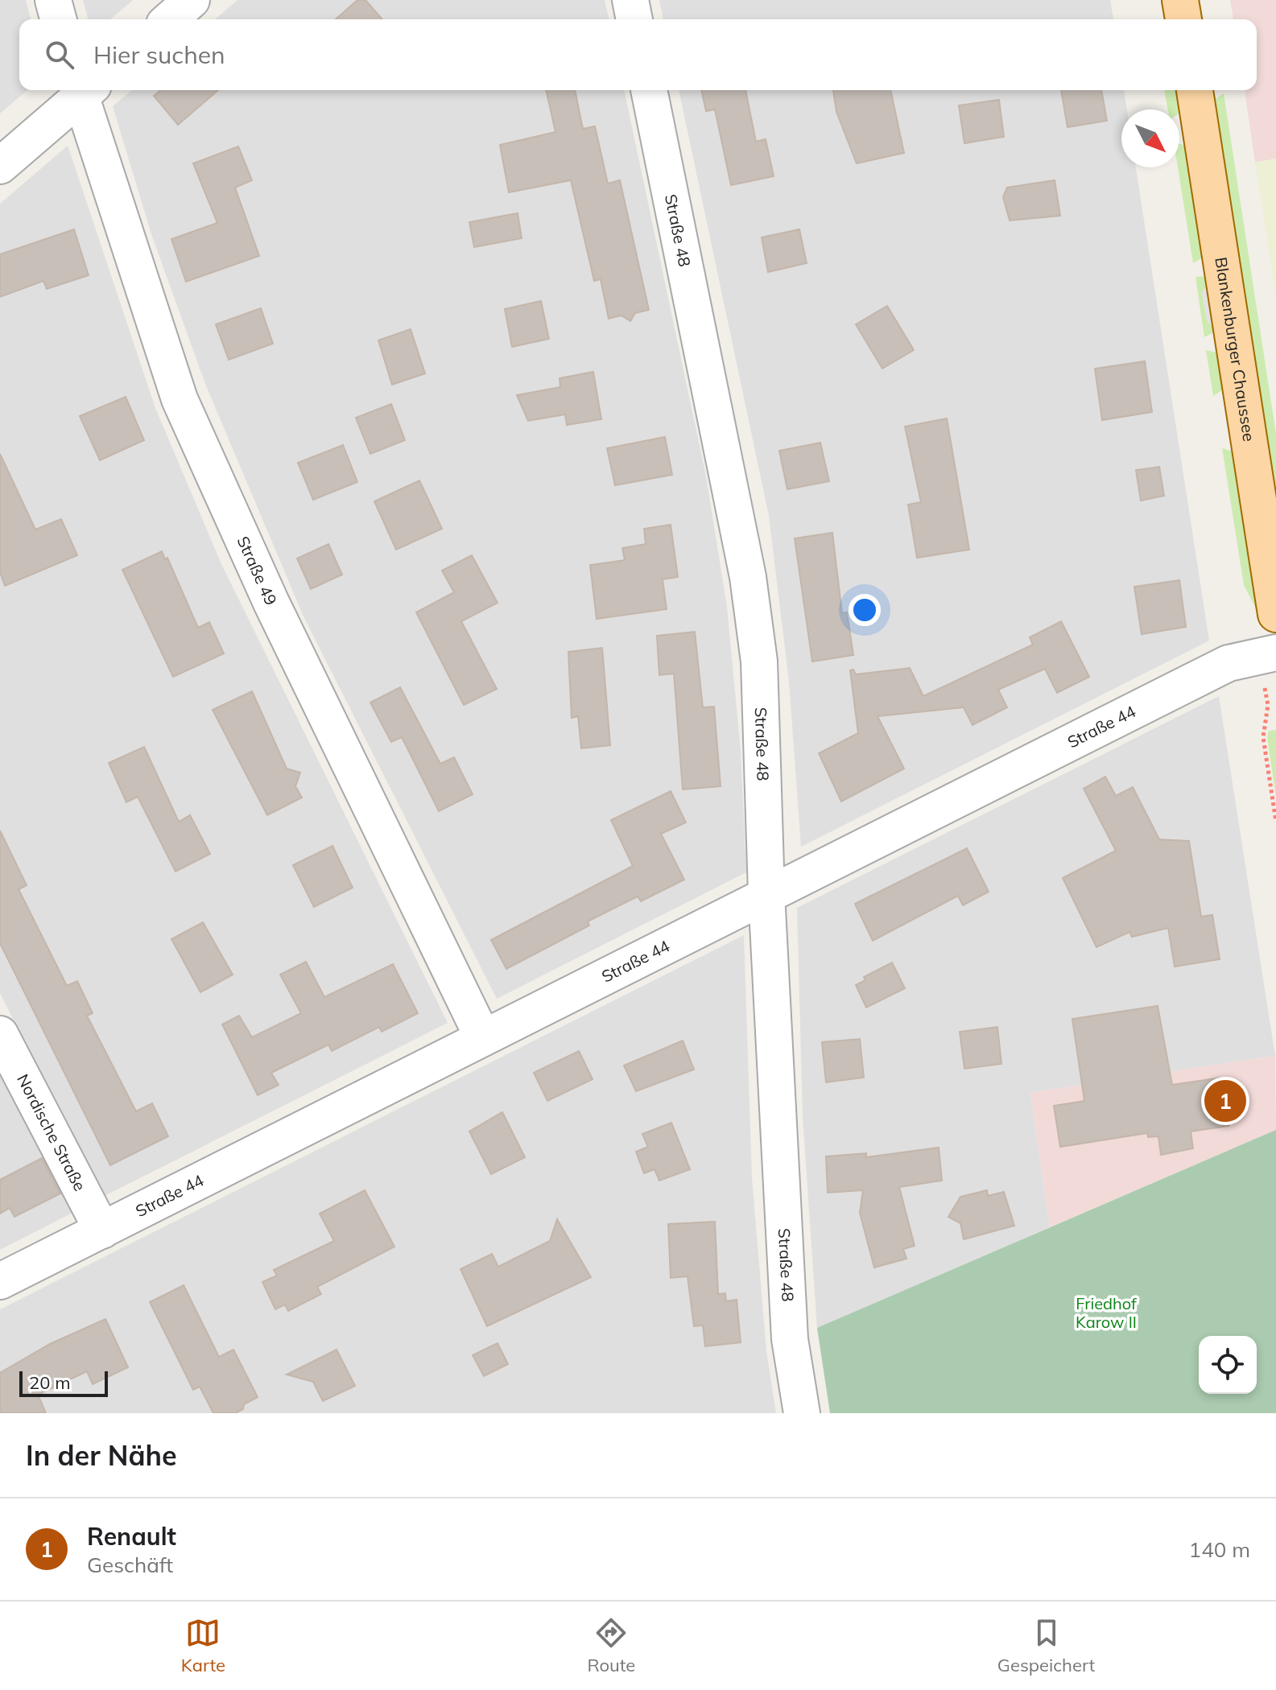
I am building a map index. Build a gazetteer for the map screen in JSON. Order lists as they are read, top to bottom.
{
  "streets": {
    "main road": ["Blankenburger Chaussee"],
    "street": [
      "Straße 48",
      "Straße 49",
      "Straße 44",
      "Nordische Straße"
    ]
  },
  "crossings": [
    ["Straße 48", "Straße 44"],
    ["Straße 49", "Straße 44"],
    ["Straße 44", "Nordische Straße"]
  ],
  "parks": ["Friedhof Karow II"],
  "scale_bar": "20 m",
  "north": "bottom right",
  "page": {
    "search": "Hier suchen",
    "pins": "1",
    "scale": "20 m",
    "heading": "In der Nähe",
    "list": [
      {
        "mark": "1",
        "name": "Renault",
        "note": "Geschäft",
        "value": "140 m"
      }
    ],
    "nav": ["Karte", "Route", "Gespeichert"]
  }
}
